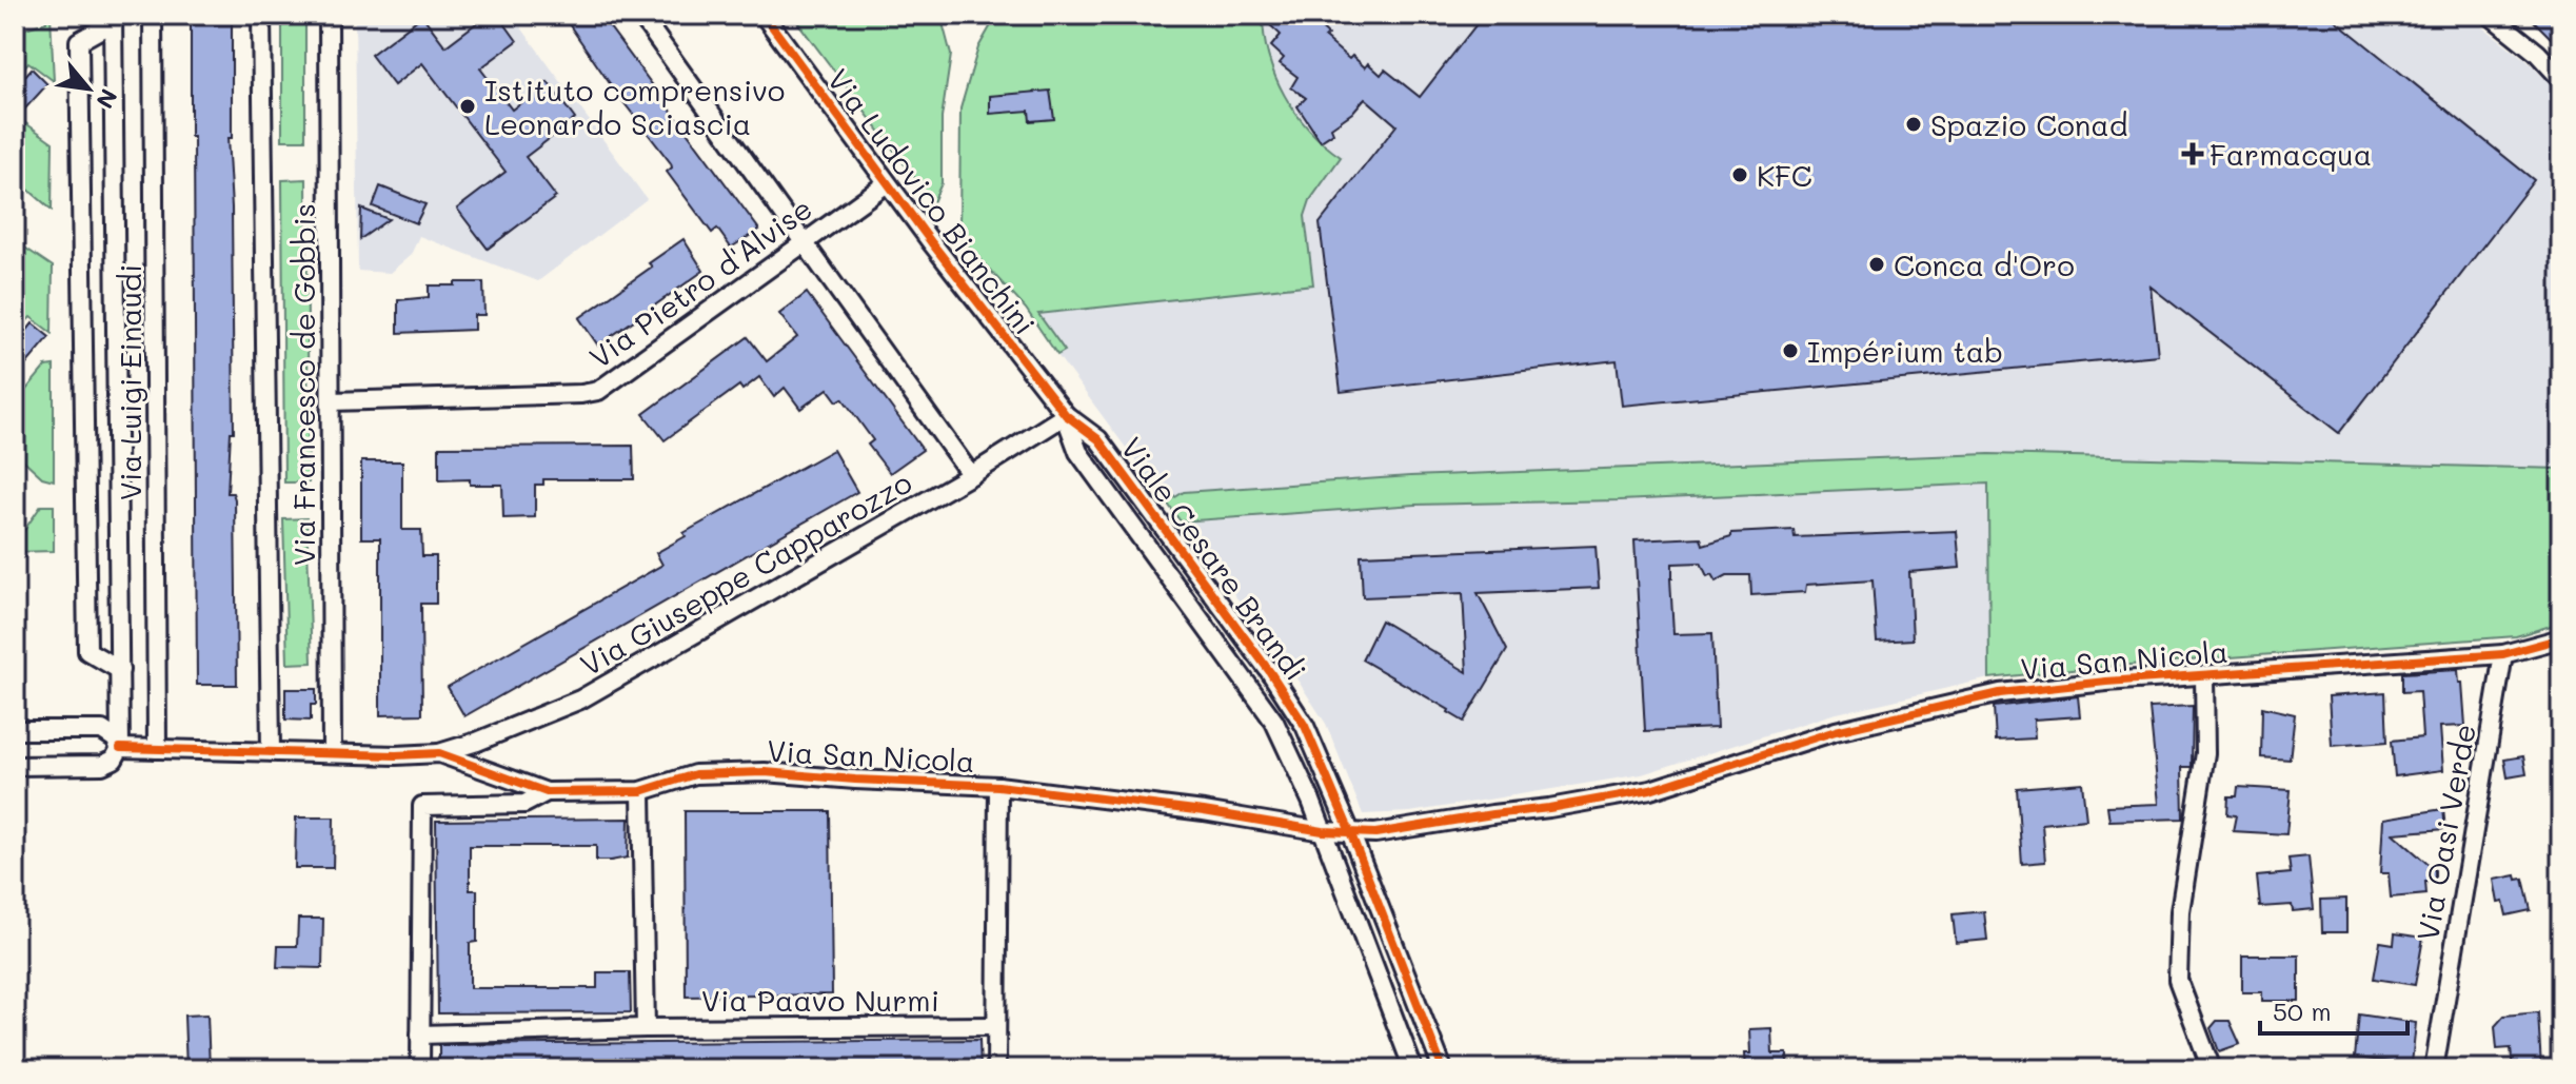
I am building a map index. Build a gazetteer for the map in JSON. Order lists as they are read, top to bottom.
{
  "streets": {
    "street": [
      "Via Ludovico Bianchini",
      "Via Pietro d'Alvise",
      "Via Luigi Einaudi",
      "Via Francesco de Gobbis",
      "Viale Cesare Brandi",
      "Via Giuseppe Capparozzo",
      "Via San Nicola",
      "Via Oasi Verde",
      "Via Paavo Nurmi"
    ]
  },
  "crossings": [
    ["Via Ludovico Bianchini", "Via Pietro d'Alvise"],
    ["Via Ludovico Bianchini", "Viale Cesare Brandi"],
    ["Via Ludovico Bianchini", "Via Giuseppe Capparozzo"],
    ["Via Pietro d'Alvise", "Via Francesco de Gobbis"],
    ["Via Luigi Einaudi", "Via San Nicola"],
    ["Via Francesco de Gobbis", "Via San Nicola"],
    ["Viale Cesare Brandi", "Via Giuseppe Capparozzo"],
    ["Viale Cesare Brandi", "Via San Nicola"],
    ["Via Giuseppe Capparozzo", "Via San Nicola"],
    ["Via San Nicola", "Via Oasi Verde"]
  ],
  "places": {
    "other": [
      "Istituto comprensivo Leonardo Sciascia",
      "Spazio Conad",
      "KFC",
      "Conca d'Oro",
      "Impérium tab"
    ],
    "health": ["Farmacqua"]
  },
  "scale_bar": "50 m",
  "north": "bottom right"
}
